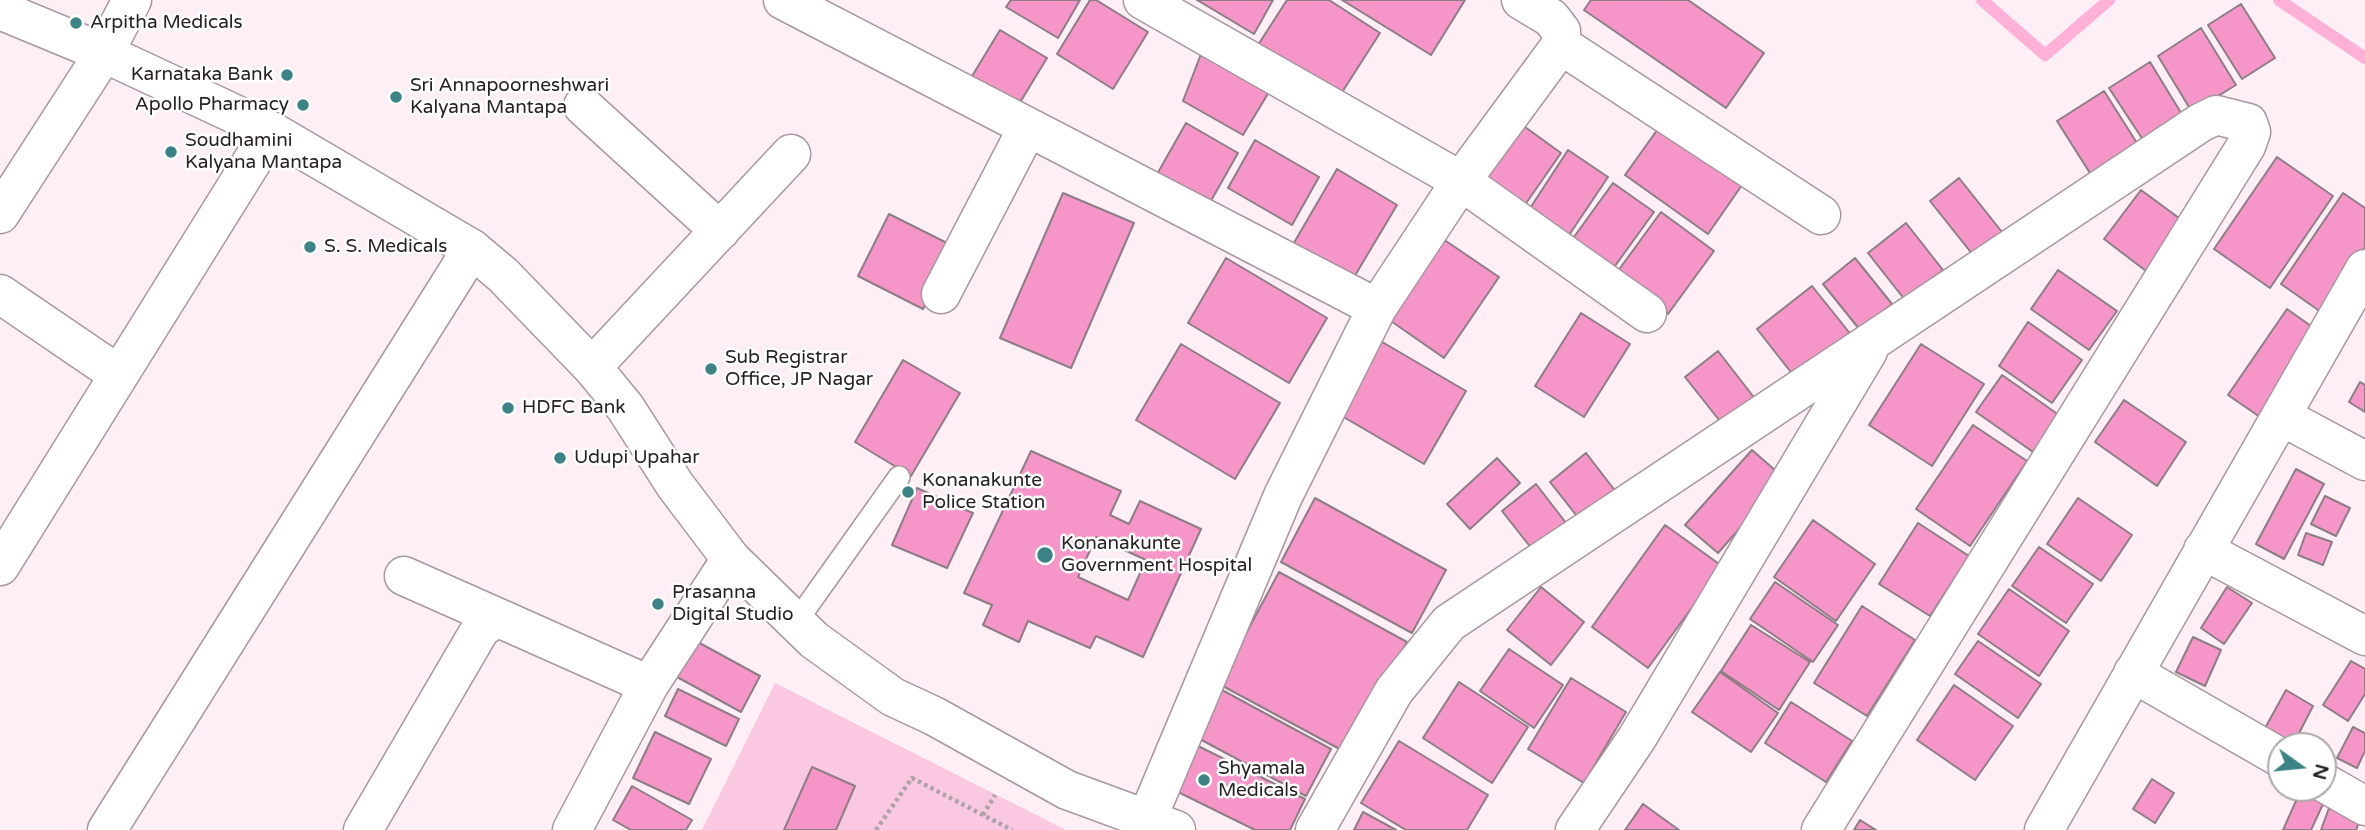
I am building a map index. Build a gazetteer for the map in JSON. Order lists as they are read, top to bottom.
{
  "places": [
    "Arpitha Medicals",
    "Karnataka Bank",
    "Sri Annapoorneshwari Kalyana Mantapa",
    "Apollo Pharmacy",
    "Soudhamini Kalyana Mantapa",
    "S. S. Medicals",
    "Sub Registrar Office, JP Nagar",
    "HDFC Bank",
    "Udupi Upahar",
    "Konanakunte Police Station",
    "Konanakunte Government Hospital",
    "Prasanna Digital Studio",
    "Shyamala Medicals"
  ],
  "north": "right"
}
